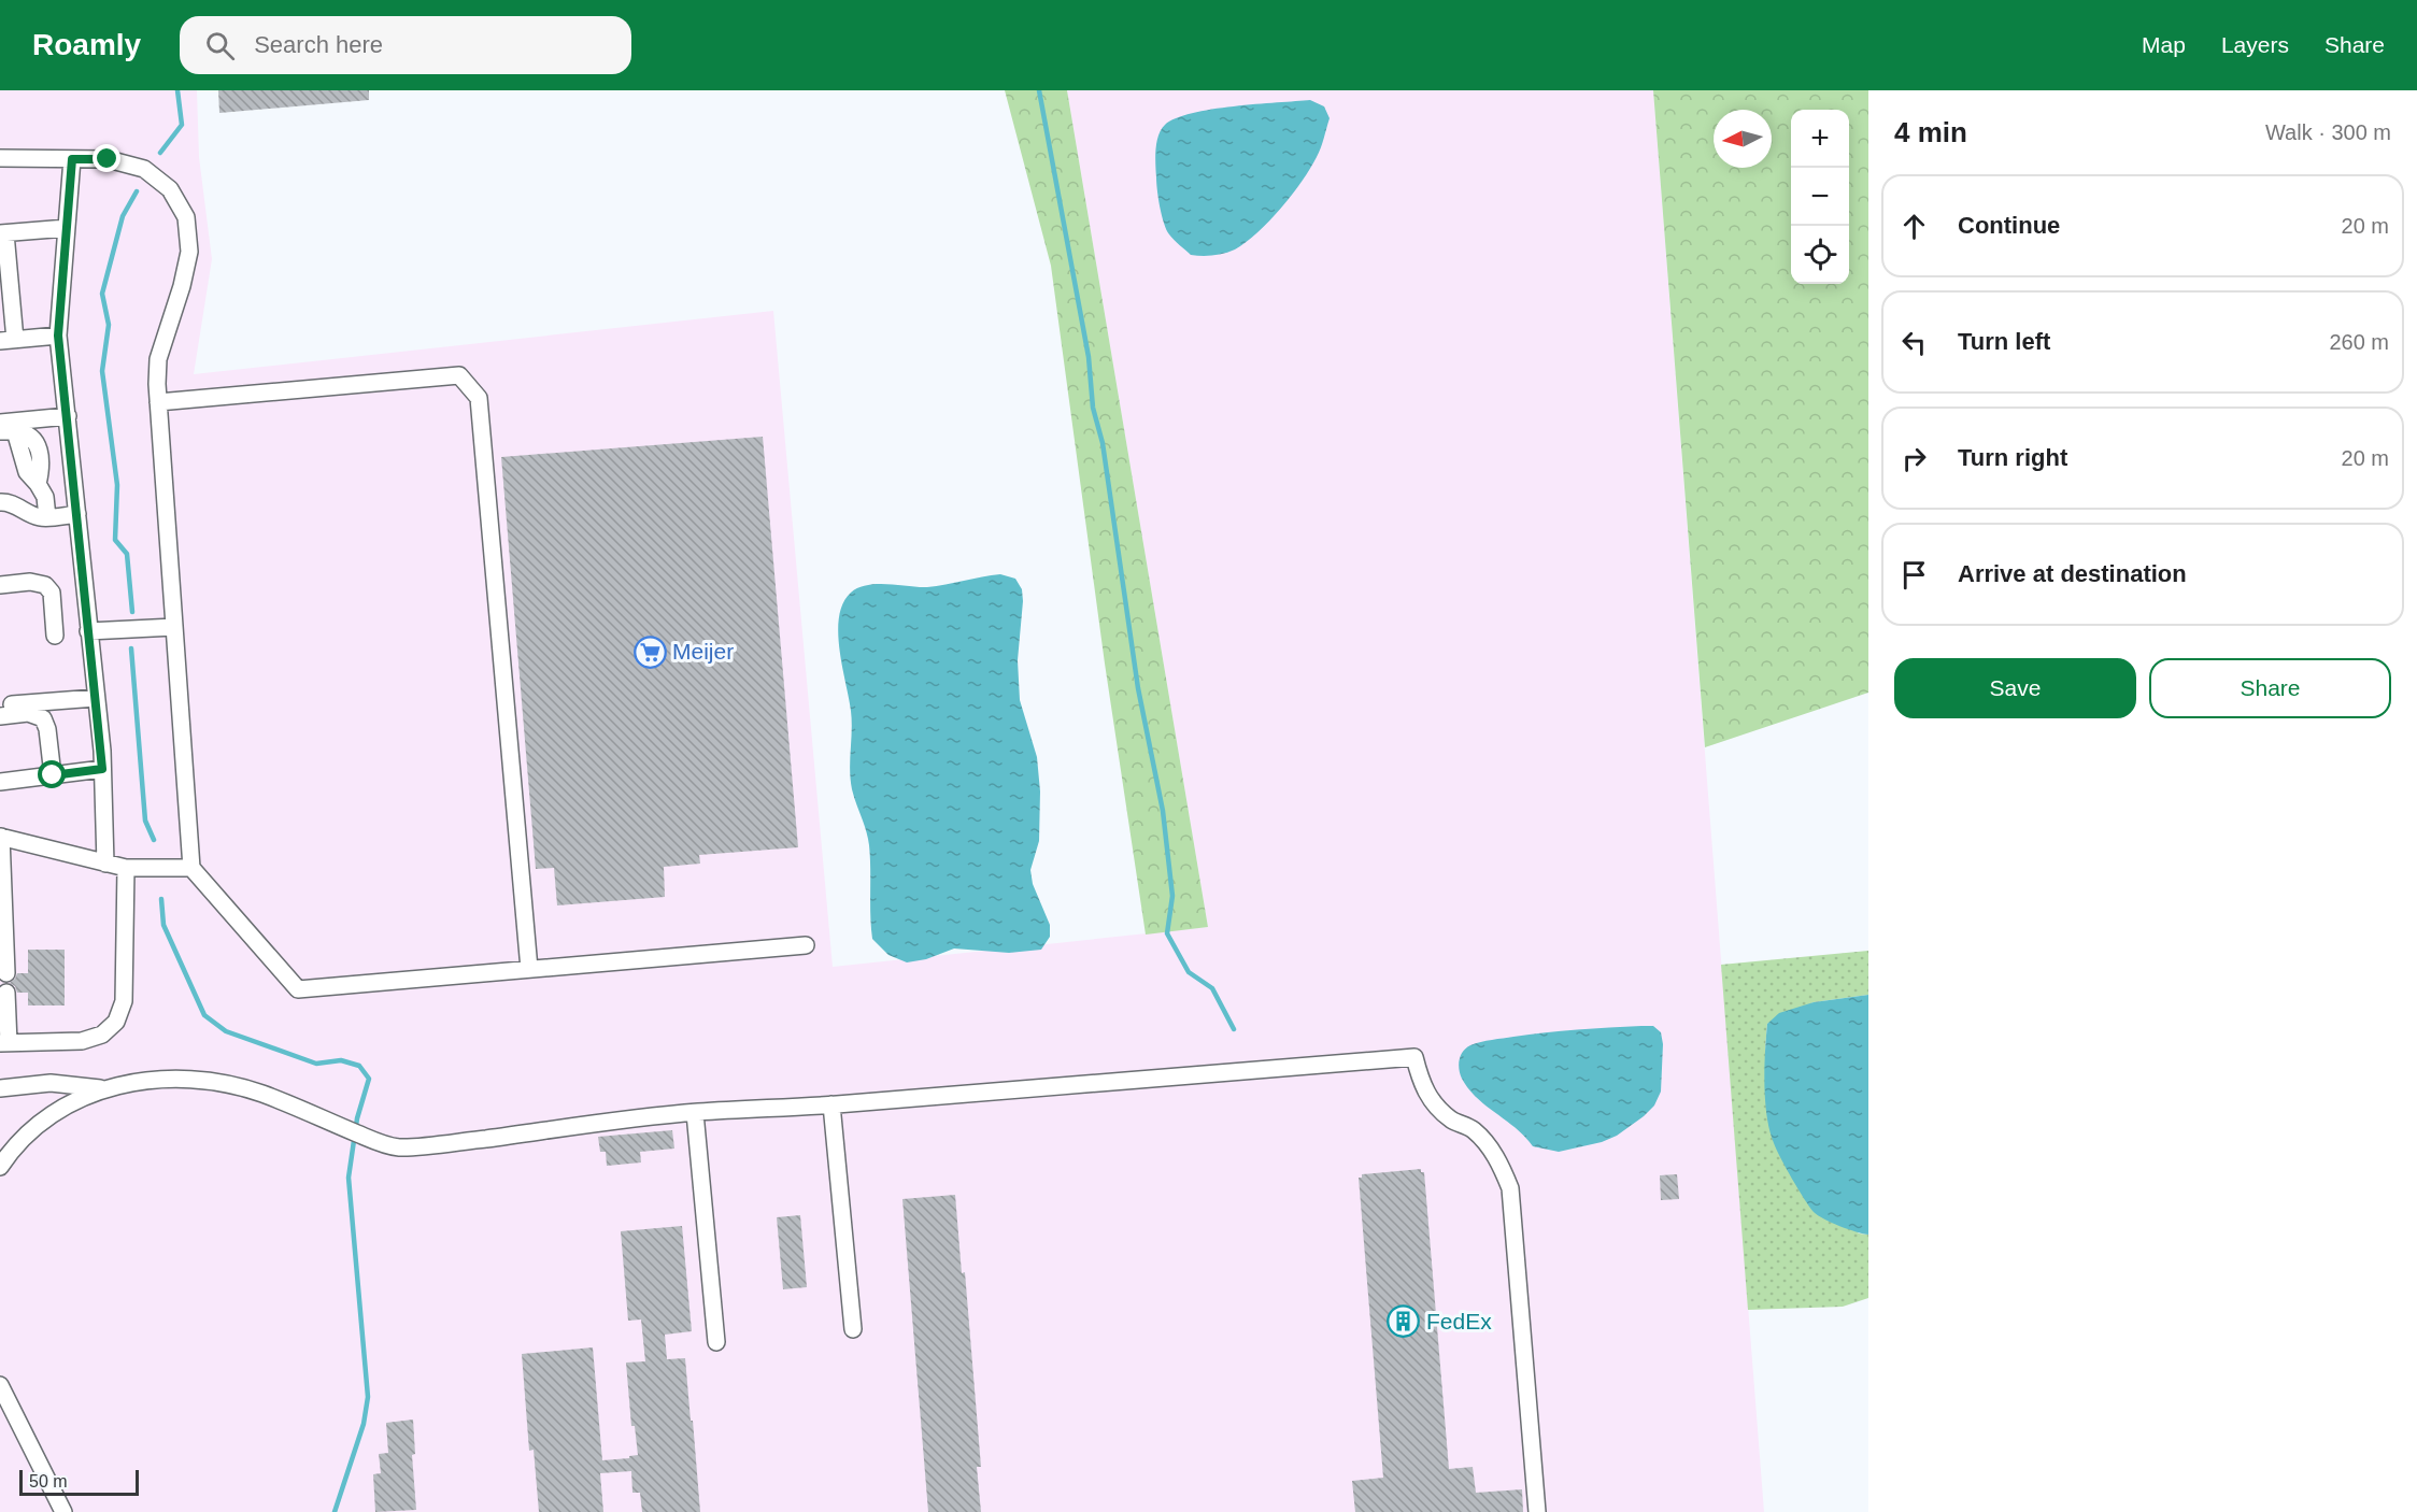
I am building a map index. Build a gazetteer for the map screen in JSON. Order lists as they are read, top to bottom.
{
  "places": {
    "supermarket": ["Meijer"],
    "building": ["FedEx"]
  },
  "scale_bar": "50 m",
  "north": "left",
  "page": {
    "header": "Roamly",
    "search": "Search here",
    "nav": ["Map", "Layers", "Share"],
    "heading": ["4 min", "Walk · 300 m"],
    "map_buttons": ["+", "−"],
    "list": [
      ["Continue", "20 m"],
      ["Turn left", "260 m"],
      ["Turn right", "20 m"],
      "Arrive at destination"
    ],
    "buttons": ["Save", "Share"],
    "scale": "50 m"
  }
}
